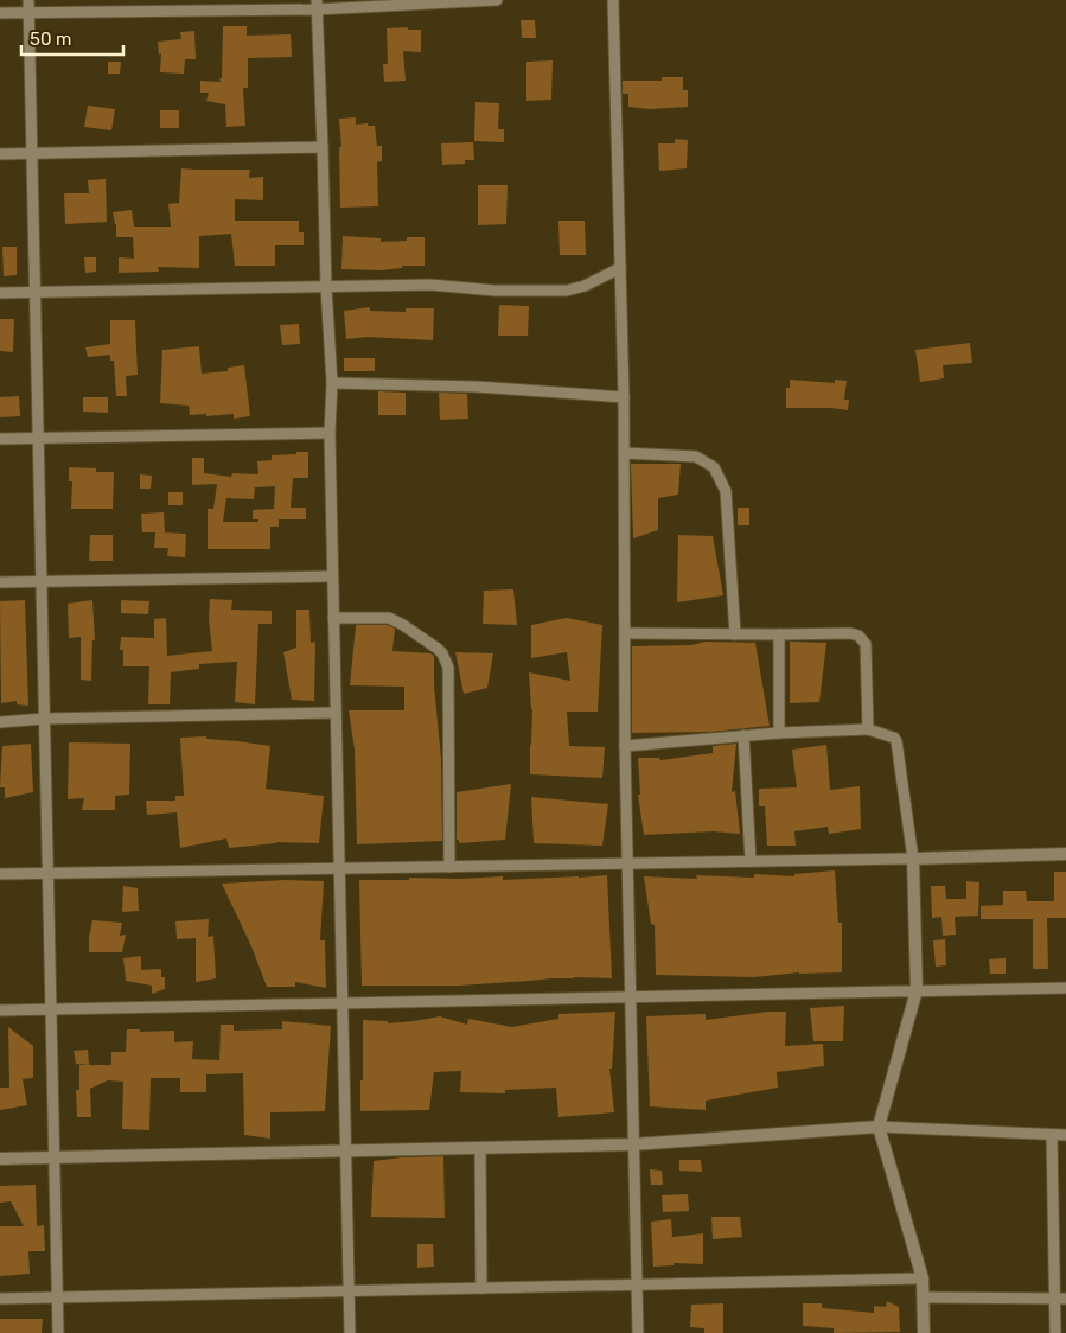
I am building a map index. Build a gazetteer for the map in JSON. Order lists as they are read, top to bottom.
{
  "scale_bar": "50 m"
}
